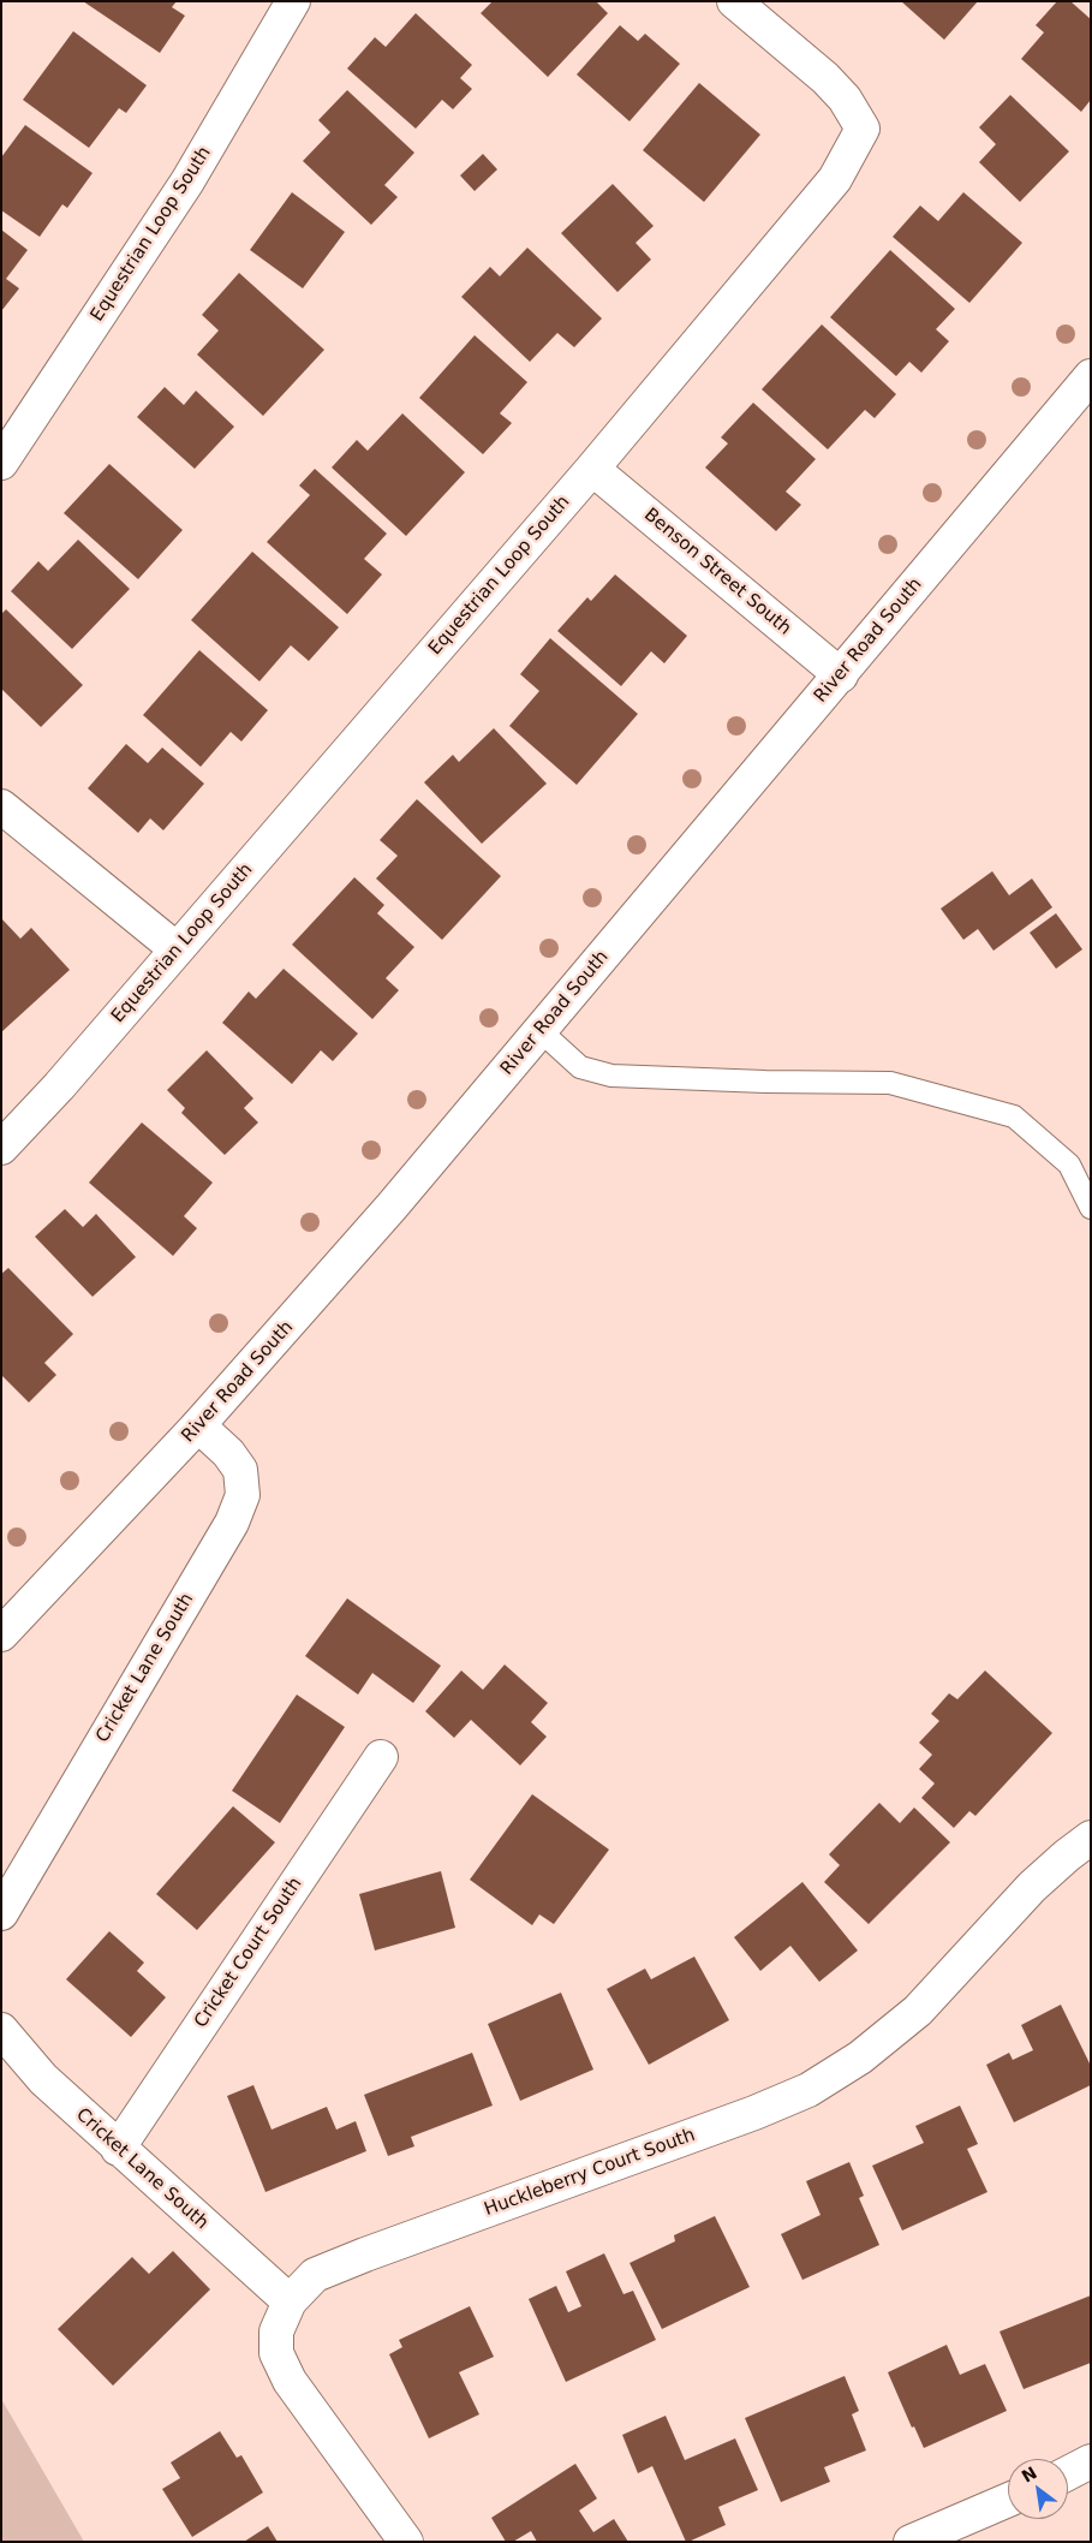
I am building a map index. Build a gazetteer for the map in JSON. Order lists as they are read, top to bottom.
{
  "streets": {
    "street": [
      "Equestrian Loop South",
      "Benson Street South",
      "River Road South",
      "Cricket Lane South",
      "Cricket Court South",
      "Huckleberry Court South"
    ]
  },
  "crossings": [
    ["Equestrian Loop South", "Benson Street South"],
    ["Benson Street South", "River Road South"],
    ["River Road South", "Cricket Lane South"],
    ["Cricket Lane South", "Cricket Court South"],
    ["Cricket Lane South", "Huckleberry Court South"]
  ],
  "north": "top left"
}
